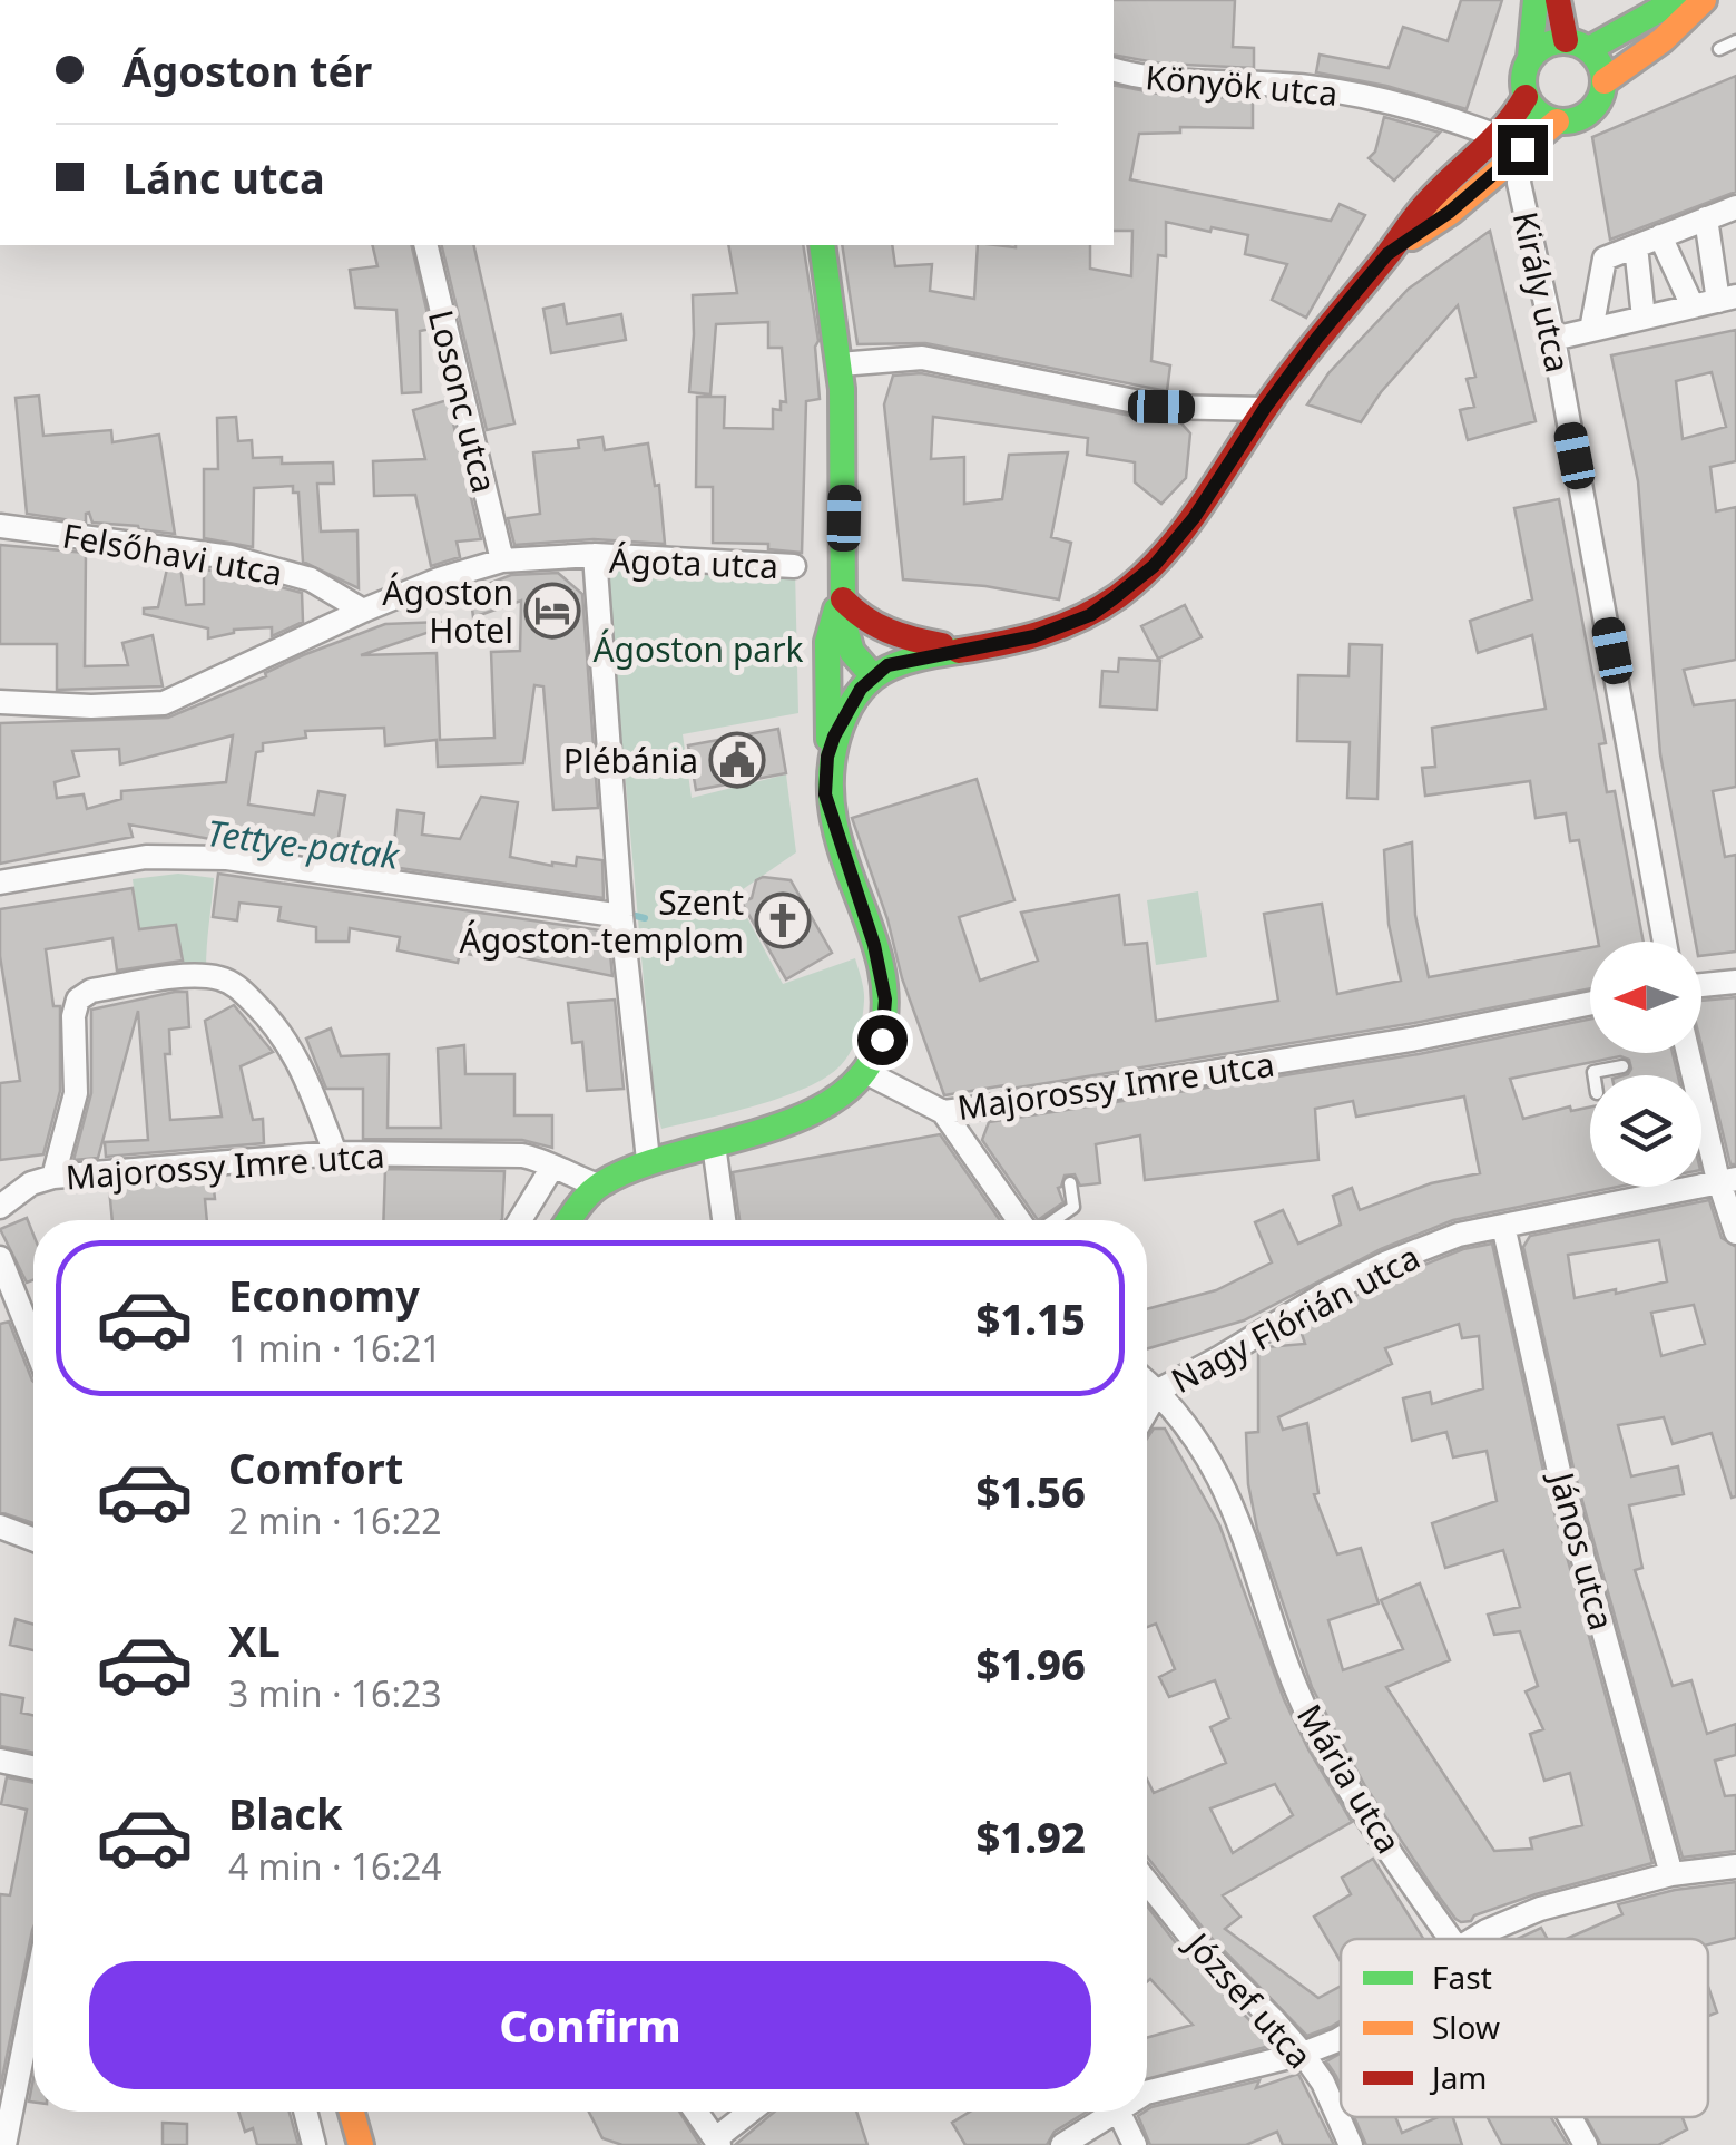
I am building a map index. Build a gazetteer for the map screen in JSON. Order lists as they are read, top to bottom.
{
  "streets": {
    "street": [
      "Könyök utca",
      "Király utca",
      "Losonc utca",
      "Felsőhavi utca",
      "Ágota utca",
      "Majorossy Imre utca",
      "Nagy Flórián utca",
      "János utca",
      "Mária utca",
      "József utca"
    ]
  },
  "crossings": [
    ["Könyök utca", "Király utca"],
    ["Nagy Flórián utca", "János utca"],
    ["Nagy Flórián utca", "Mária utca"]
  ],
  "water": ["Tettye-patak"],
  "parks": ["Ágoston park"],
  "places": {
    "hotel": ["Ágoston Hotel"],
    "public building": ["Plébánia"],
    "church": ["Szent Ágoston-templom"]
  },
  "legend": ["Fast", "Slow", "Jam"],
  "north": "left",
  "page": {
    "banner": ["Ágoston tér", "Lánc utca"],
    "list": [
      {
        "name": "Economy",
        "note": "1 min · 16:21",
        "value": "$1.15"
      },
      {
        "name": "Comfort",
        "note": "2 min · 16:22",
        "value": "$1.56"
      },
      {
        "name": "XL",
        "note": "3 min · 16:23",
        "value": "$1.96"
      },
      {
        "name": "Black",
        "note": "4 min · 16:24",
        "value": "$1.92"
      }
    ],
    "buttons": "Confirm"
  }
}
